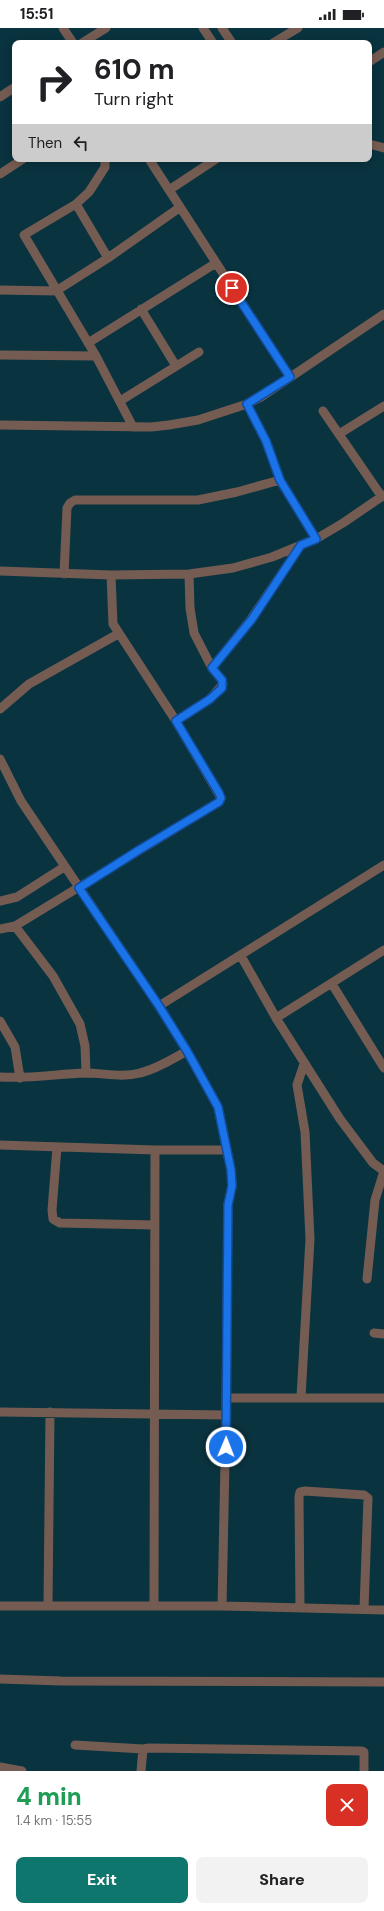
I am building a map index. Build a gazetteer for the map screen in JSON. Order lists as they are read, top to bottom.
{
  "page": {
    "status": "15:51",
    "turn": ["610 m", "Turn right"],
    "then": "Then",
    "heading": ["4 min", "1.4 km · 15:55"],
    "buttons": ["Exit", "Share"]
  }
}
